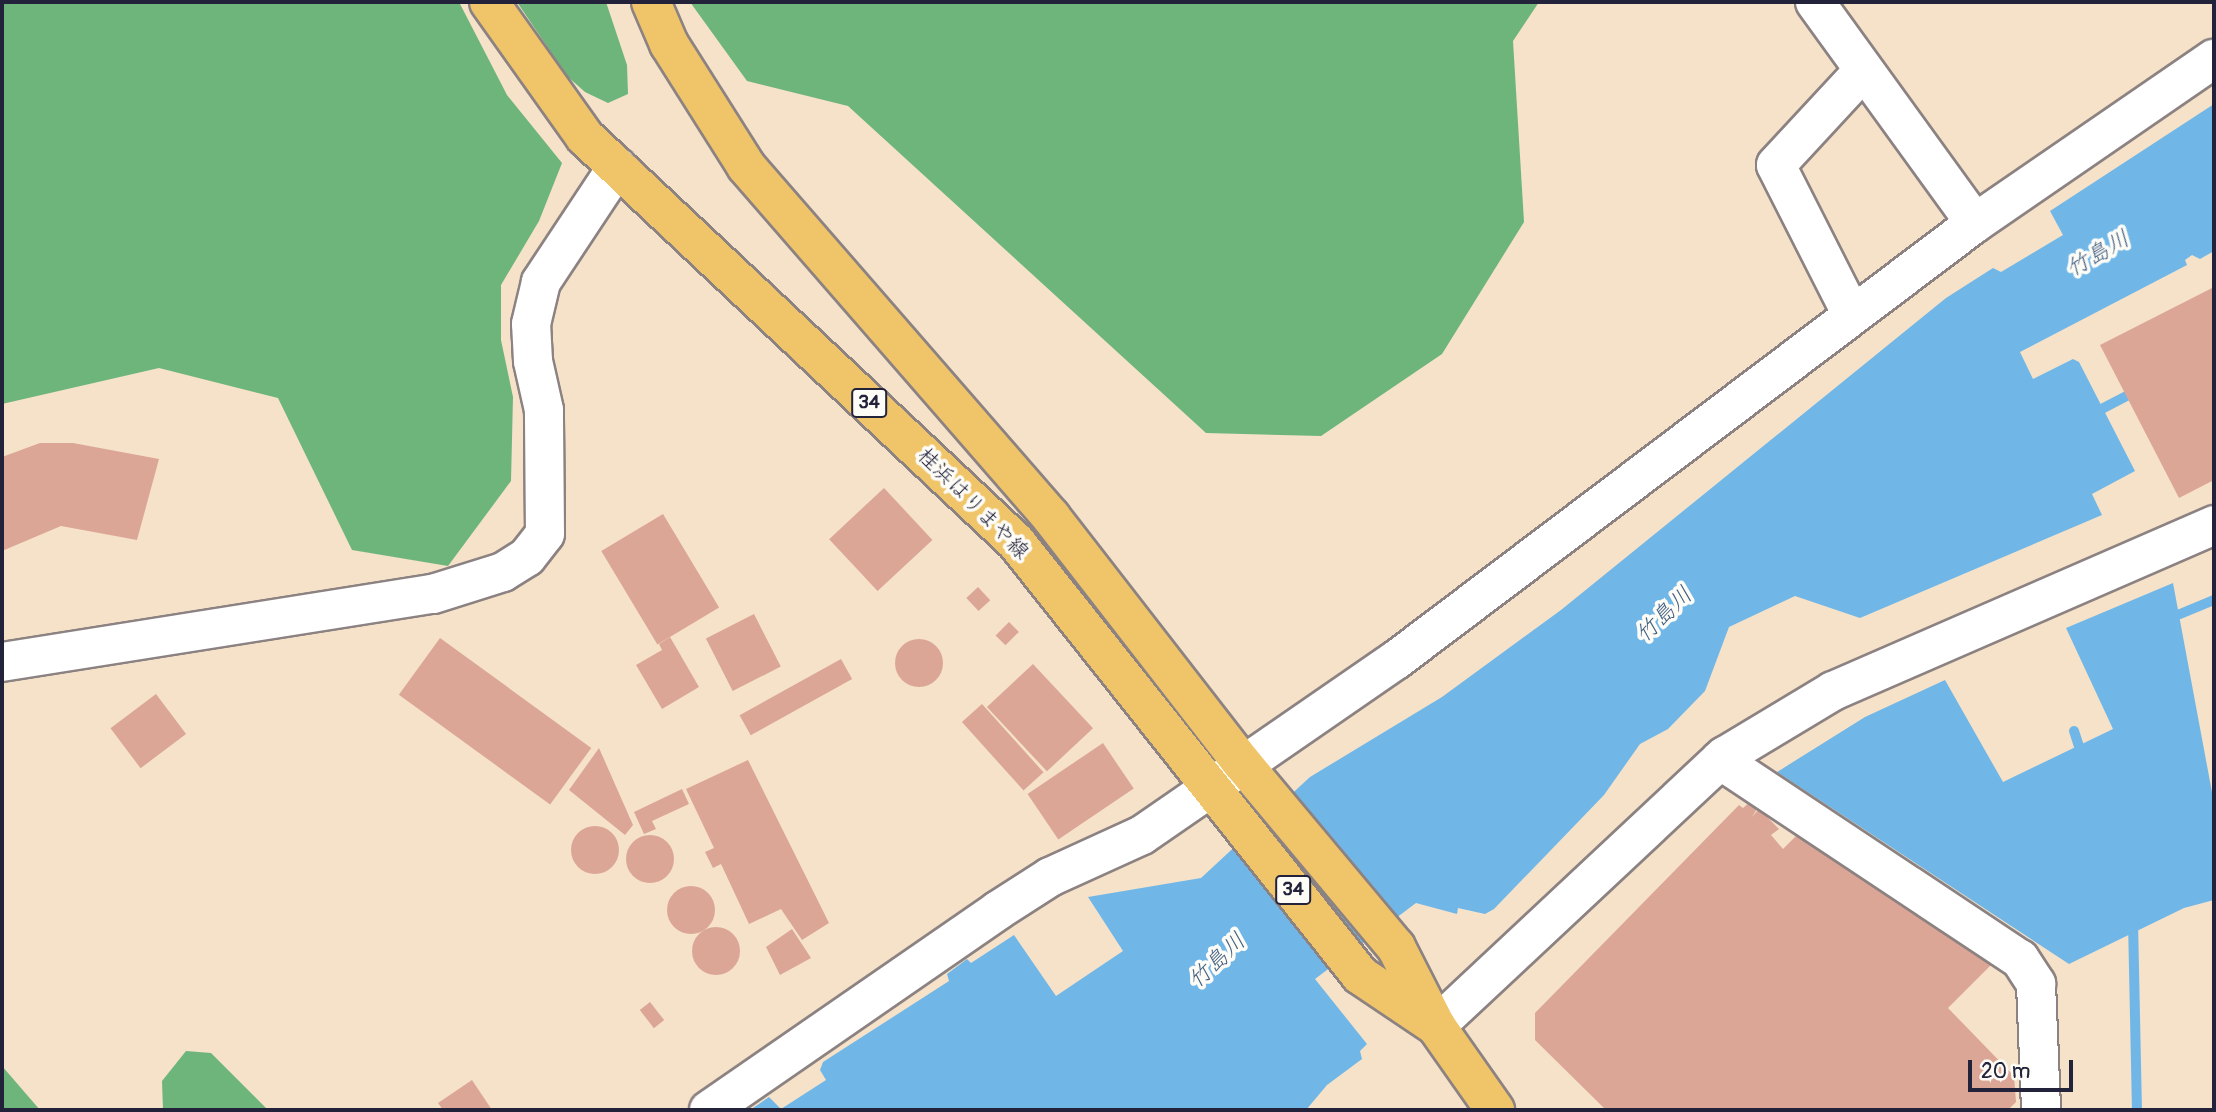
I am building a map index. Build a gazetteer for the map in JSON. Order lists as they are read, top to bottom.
{
  "streets": {
    "main road": ["34", "桂浜はりまや線"]
  },
  "water": ["竹島川"],
  "scale_bar": "20 m"
}
